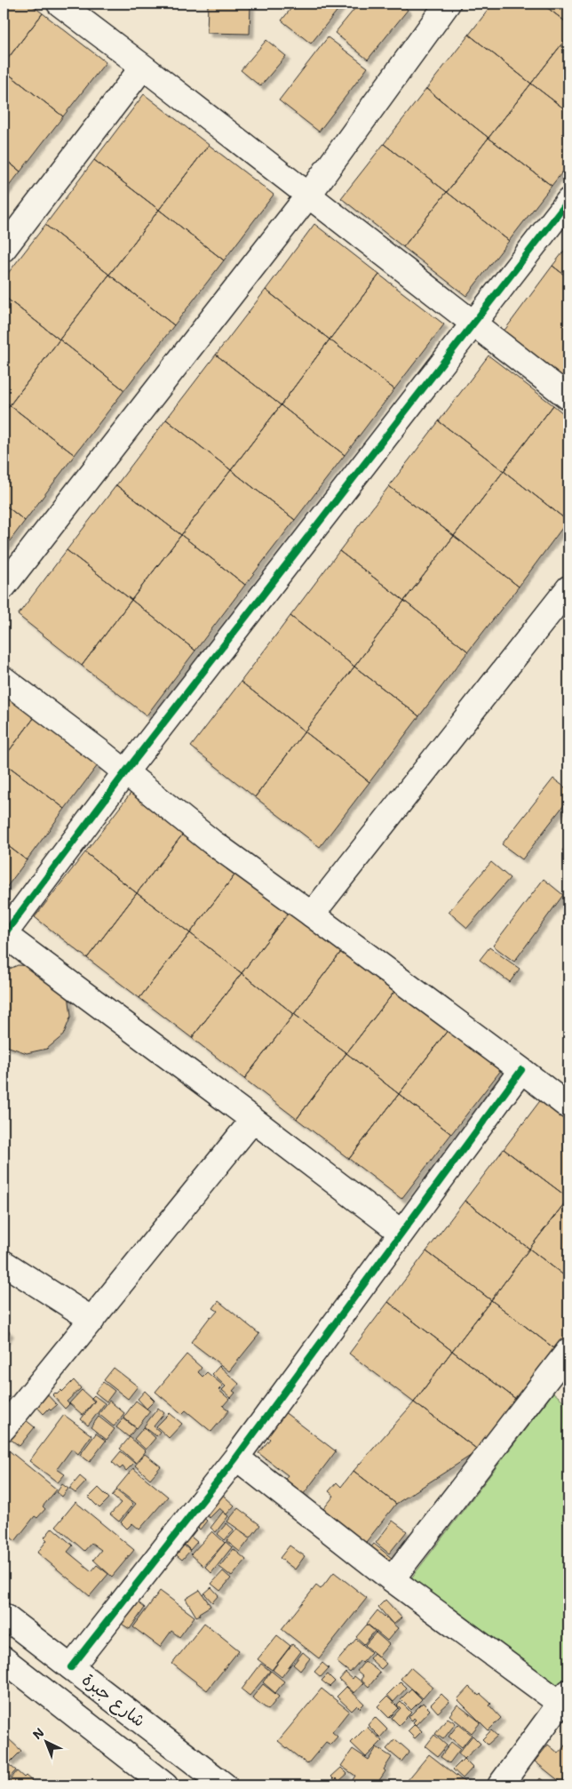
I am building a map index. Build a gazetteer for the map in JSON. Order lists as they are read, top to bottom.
{
  "streets": {
    "street": ["شارع جبرة"]
  },
  "north": "top left"
}
